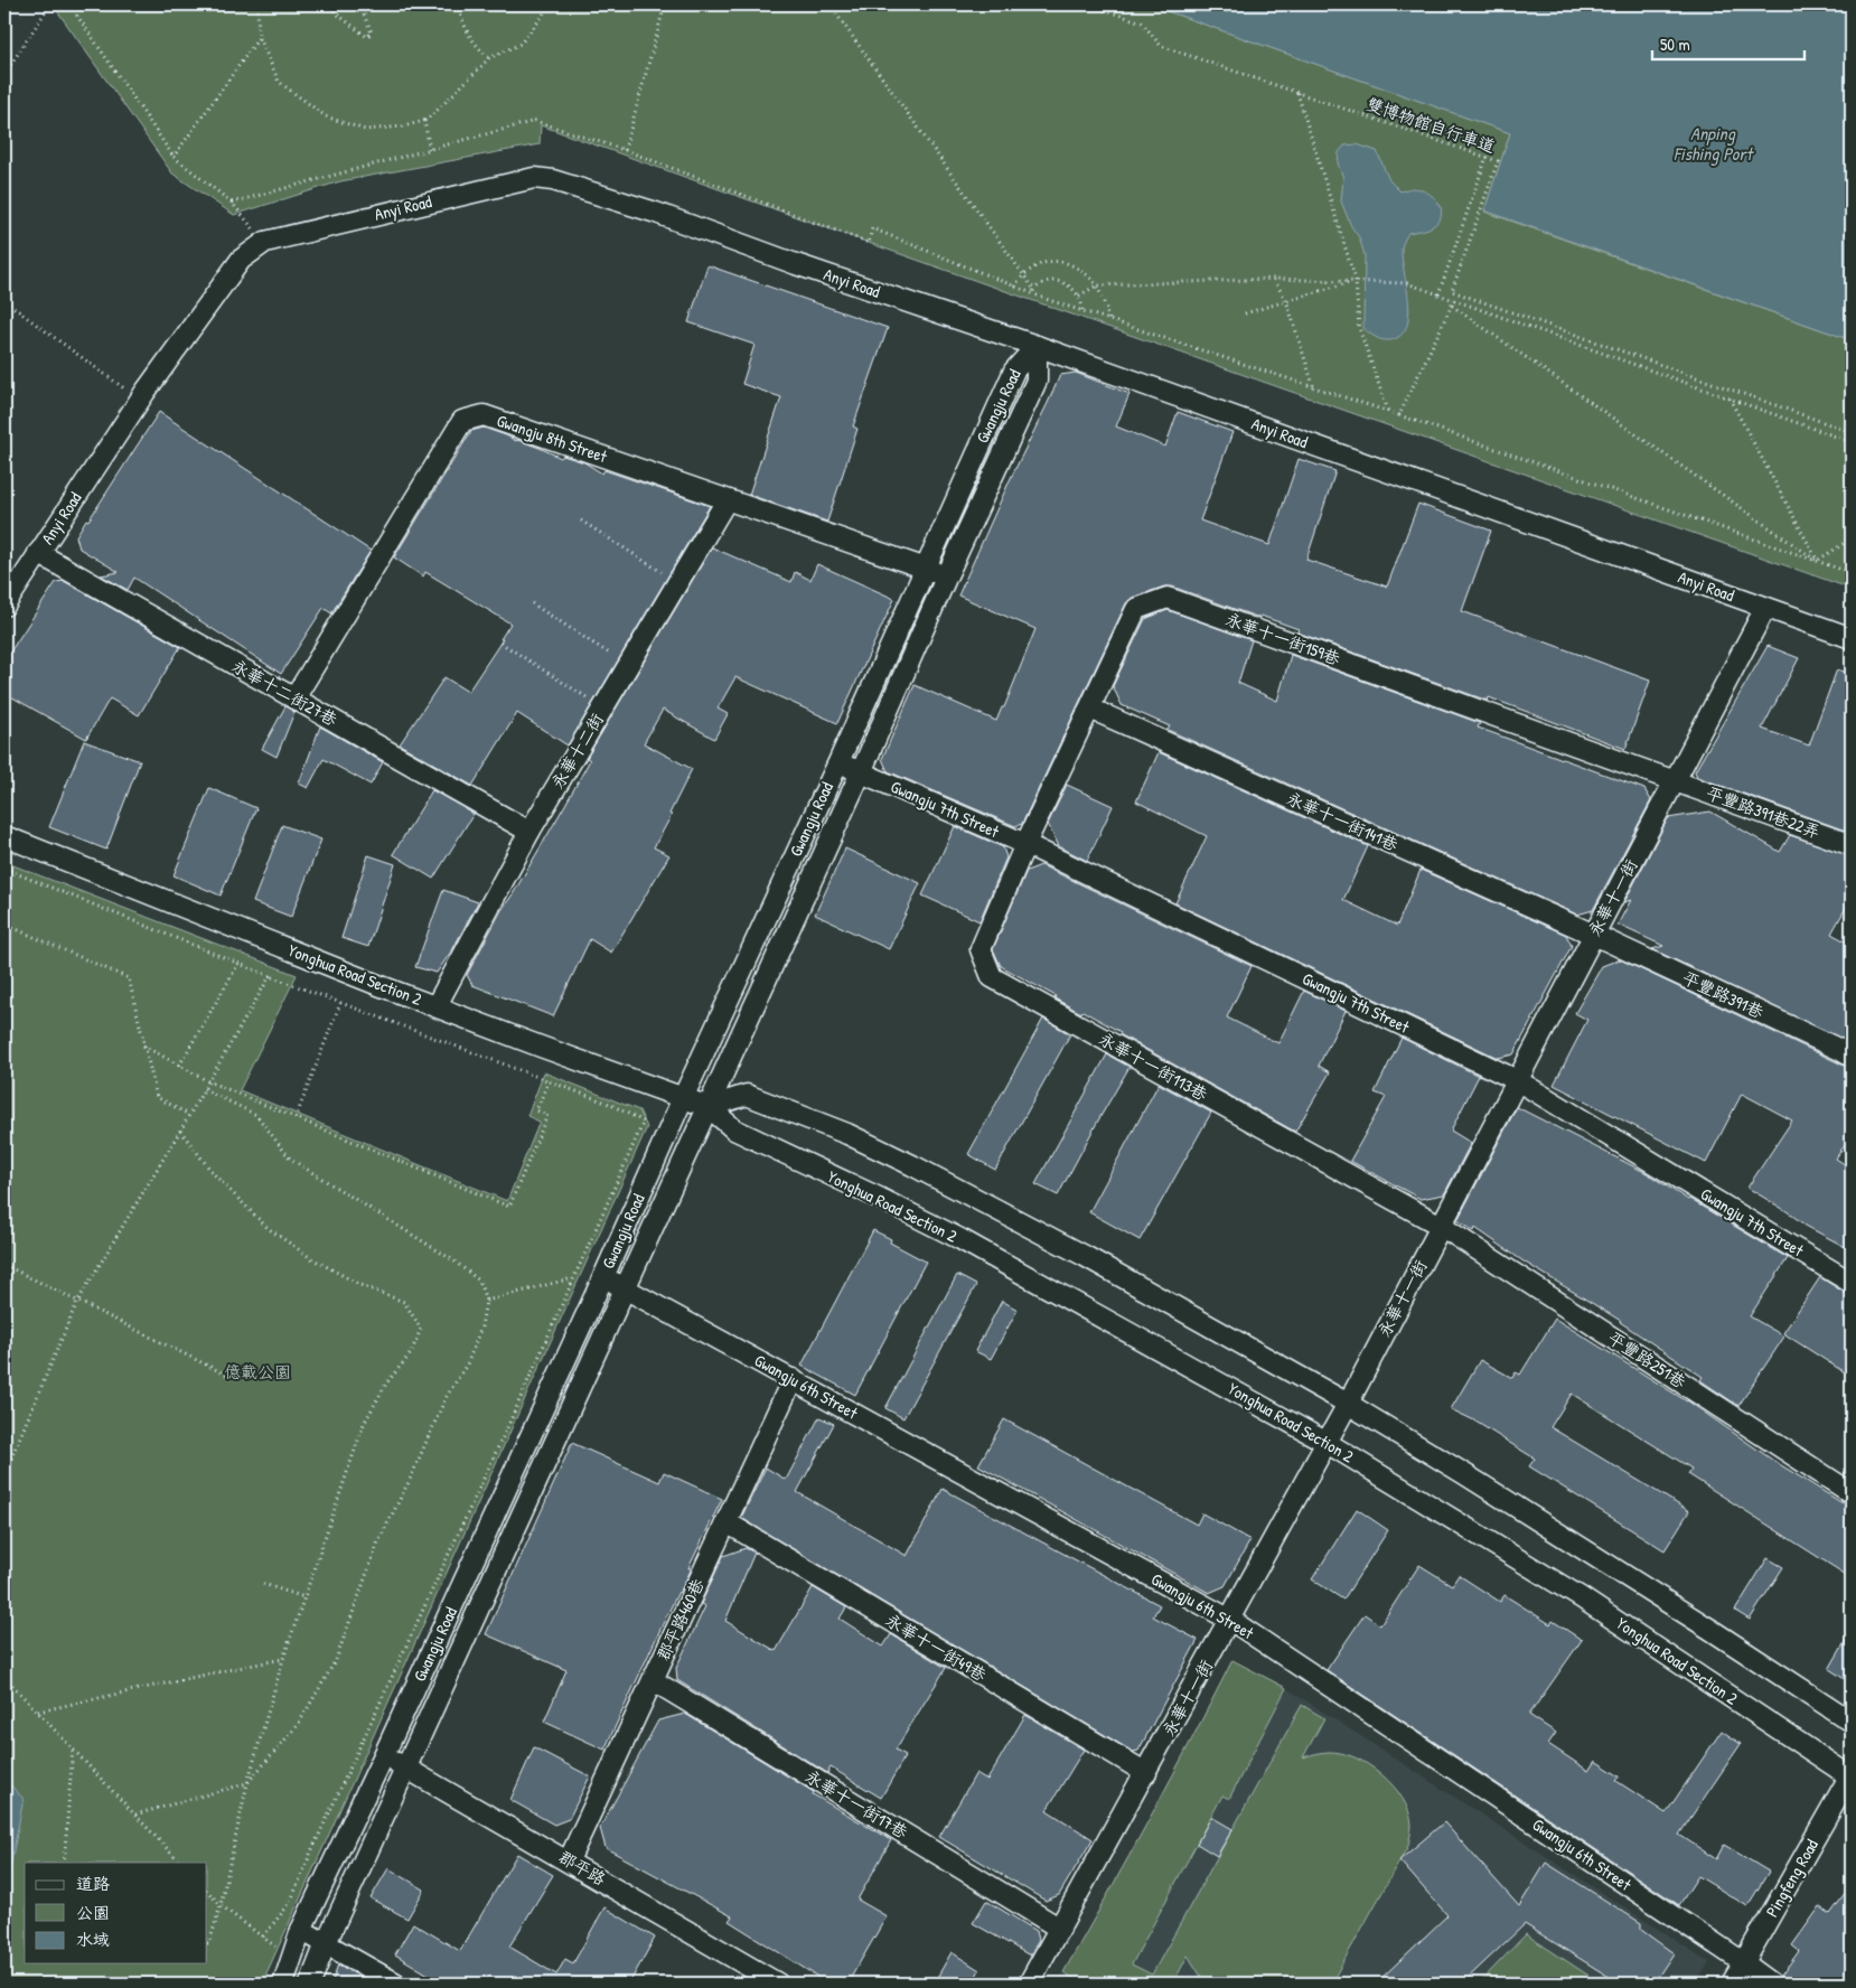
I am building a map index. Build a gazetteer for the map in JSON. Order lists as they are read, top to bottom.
{
  "streets": {
    "street": [
      "Anyi Road",
      "Gwangju Road",
      "Gwangju 8th Street",
      "永華十一街159巷",
      "永華十二街27巷",
      "永華十二街",
      "Gwangju 7th Street",
      "平豐路391巷22弄",
      "永華十一街141巷",
      "永華十一街",
      "Yonghua Road Section 2",
      "平豐路391巷",
      "永華十一街113巷",
      "平豐路251巷",
      "Gwangju 6th Street",
      "郡平路460巷",
      "永華十一街49巷",
      "永華十一街17巷",
      "郡平路",
      "Pingfeng Road"
    ],
    "path": ["雙博物館自行車道"]
  },
  "crossings": [
    ["Anyi Road", "Gwangju Road"],
    ["Anyi Road", "永華十二街27巷"],
    ["Anyi Road", "永華十一街"],
    ["Gwangju Road", "Gwangju 8th Street"],
    ["Gwangju Road", "Gwangju 7th Street"],
    ["Gwangju Road", "Yonghua Road Section 2"],
    ["Gwangju Road", "Gwangju 6th Street"],
    ["Gwangju Road", "郡平路"],
    ["Gwangju 8th Street", "永華十二街27巷"],
    ["Gwangju 8th Street", "永華十二街"],
    ["永華十一街159巷", "Gwangju 7th Street"],
    ["永華十一街159巷", "平豐路391巷22弄"],
    ["永華十一街159巷", "永華十一街141巷"],
    ["永華十一街159巷", "永華十一街"],
    ["永華十一街159巷", "永華十一街113巷"],
    ["永華十二街27巷", "永華十二街"],
    ["永華十二街", "Yonghua Road Section 2"],
    ["Gwangju 7th Street", "永華十一街"],
    ["Gwangju 7th Street", "永華十一街113巷"],
    ["平豐路391巷22弄", "永華十一街"],
    ["永華十一街141巷", "永華十一街"],
    ["永華十一街141巷", "平豐路391巷"],
    ["永華十一街", "Yonghua Road Section 2"],
    ["永華十一街", "平豐路391巷"],
    ["永華十一街", "永華十一街113巷"],
    ["永華十一街", "平豐路251巷"],
    ["永華十一街", "Gwangju 6th Street"],
    ["永華十一街", "永華十一街49巷"],
    ["永華十一街", "永華十一街17巷"],
    ["Yonghua Road Section 2", "Pingfeng Road"],
    ["永華十一街113巷", "平豐路251巷"],
    ["Gwangju 6th Street", "郡平路460巷"],
    ["Gwangju 6th Street", "Pingfeng Road"],
    ["郡平路460巷", "永華十一街49巷"],
    ["郡平路460巷", "永華十一街17巷"],
    ["郡平路460巷", "郡平路"]
  ],
  "water": ["Anping Fishing Port"],
  "parks": ["億載公園"],
  "legend": ["道路", "公園", "水域"],
  "scale_bar": "50 m"
}
